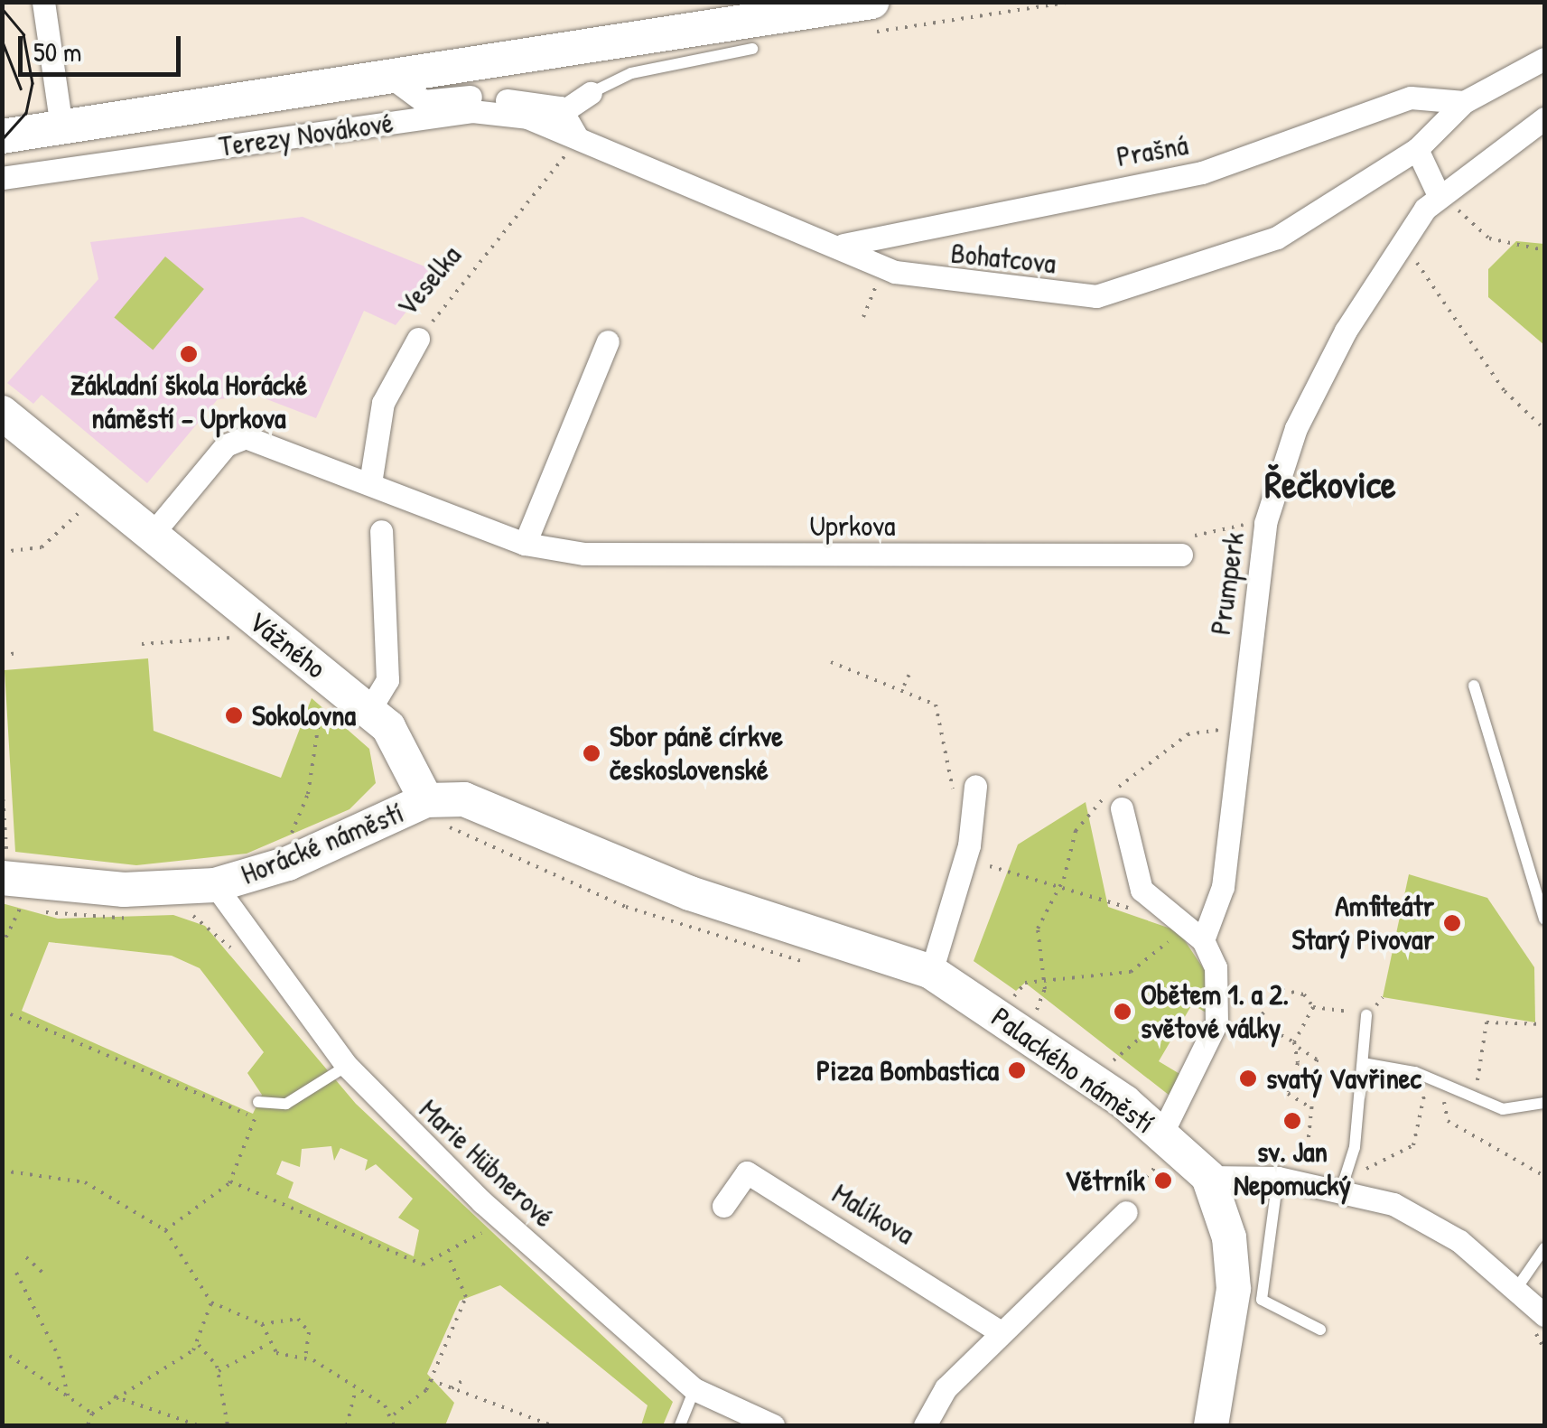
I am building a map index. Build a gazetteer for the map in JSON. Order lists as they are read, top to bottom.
{
  "streets": {
    "street": [
      "Terezy Novákové",
      "Prašná",
      "Bohatcova",
      "Veselka",
      "Uprkova",
      "Prumperk",
      "Vážného",
      "Horácké náměstí",
      "Palackého náměstí",
      "Marie Hübnerové",
      "Malíkova"
    ]
  },
  "crossings": [
    ["Terezy Novákové", "Bohatcova"],
    ["Terezy Novákové", "Veselka"],
    ["Prašná", "Bohatcova"],
    ["Bohatcova", "Veselka"],
    ["Veselka", "Uprkova"],
    ["Uprkova", "Vážného"],
    ["Vážného", "Horácké náměstí"],
    ["Vážného", "Palackého náměstí"],
    ["Horácké náměstí", "Palackého náměstí"],
    ["Horácké náměstí", "Marie Hübnerové"]
  ],
  "districts": ["Řečkovice"],
  "places": [
    "Základní škola Horácké náměstí – Uprkova",
    "Sokolovna",
    "Sbor páně církve československé",
    "Amfiteátr Starý Pivovar",
    "Obětem 1. a 2. světové války",
    "Pizza Bombastica",
    "svatý Vavřinec",
    "sv. Jan Nepomucký",
    "Větrník"
  ],
  "scale_bar": "50 m"
}
